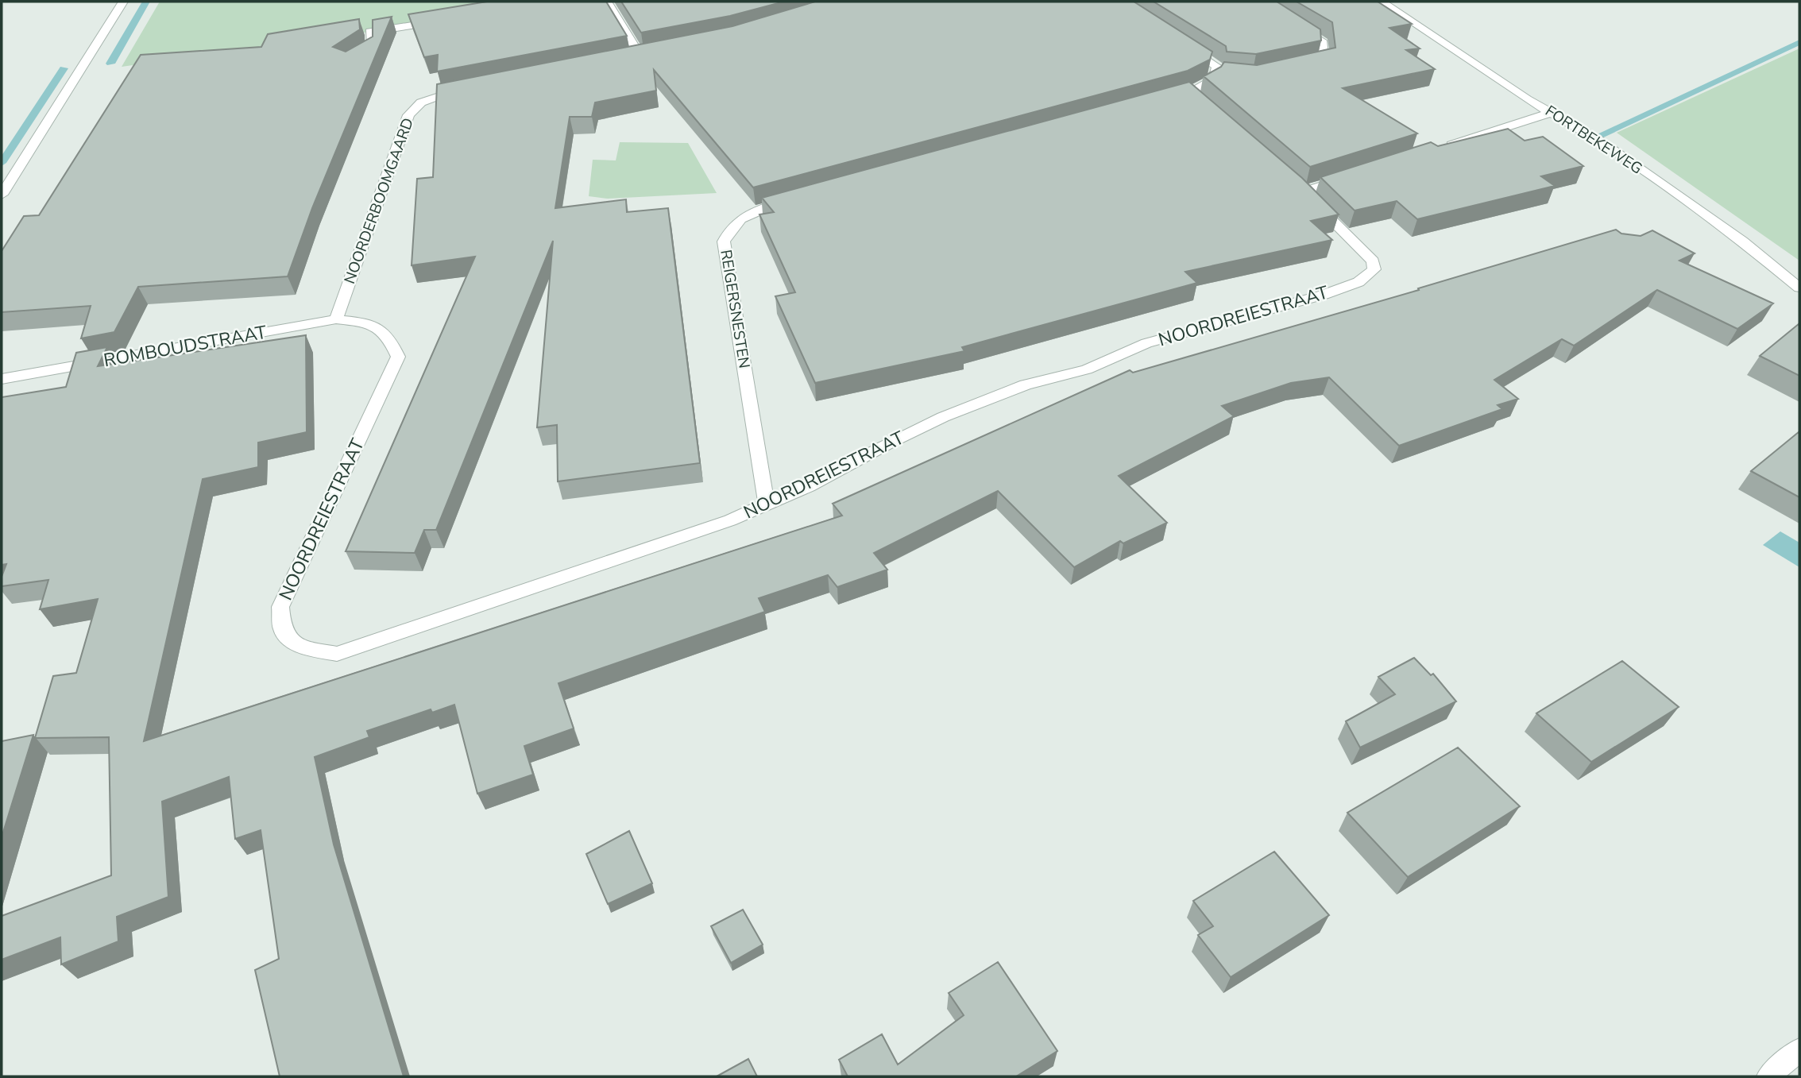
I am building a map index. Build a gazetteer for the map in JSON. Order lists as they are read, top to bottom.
{
  "streets": {
    "street": [
      "FORTBEKEWEG",
      "NOORDERBOOMGAARD",
      "REIGERSNESTEN",
      "NOORDREIESTRAAT",
      "ROMBOUDSTRAAT"
    ]
  },
  "crossings": [
    ["NOORDERBOOMGAARD", "NOORDREIESTRAAT"],
    ["NOORDERBOOMGAARD", "ROMBOUDSTRAAT"],
    ["REIGERSNESTEN", "NOORDREIESTRAAT"],
    ["NOORDREIESTRAAT", "ROMBOUDSTRAAT"]
  ]
}
